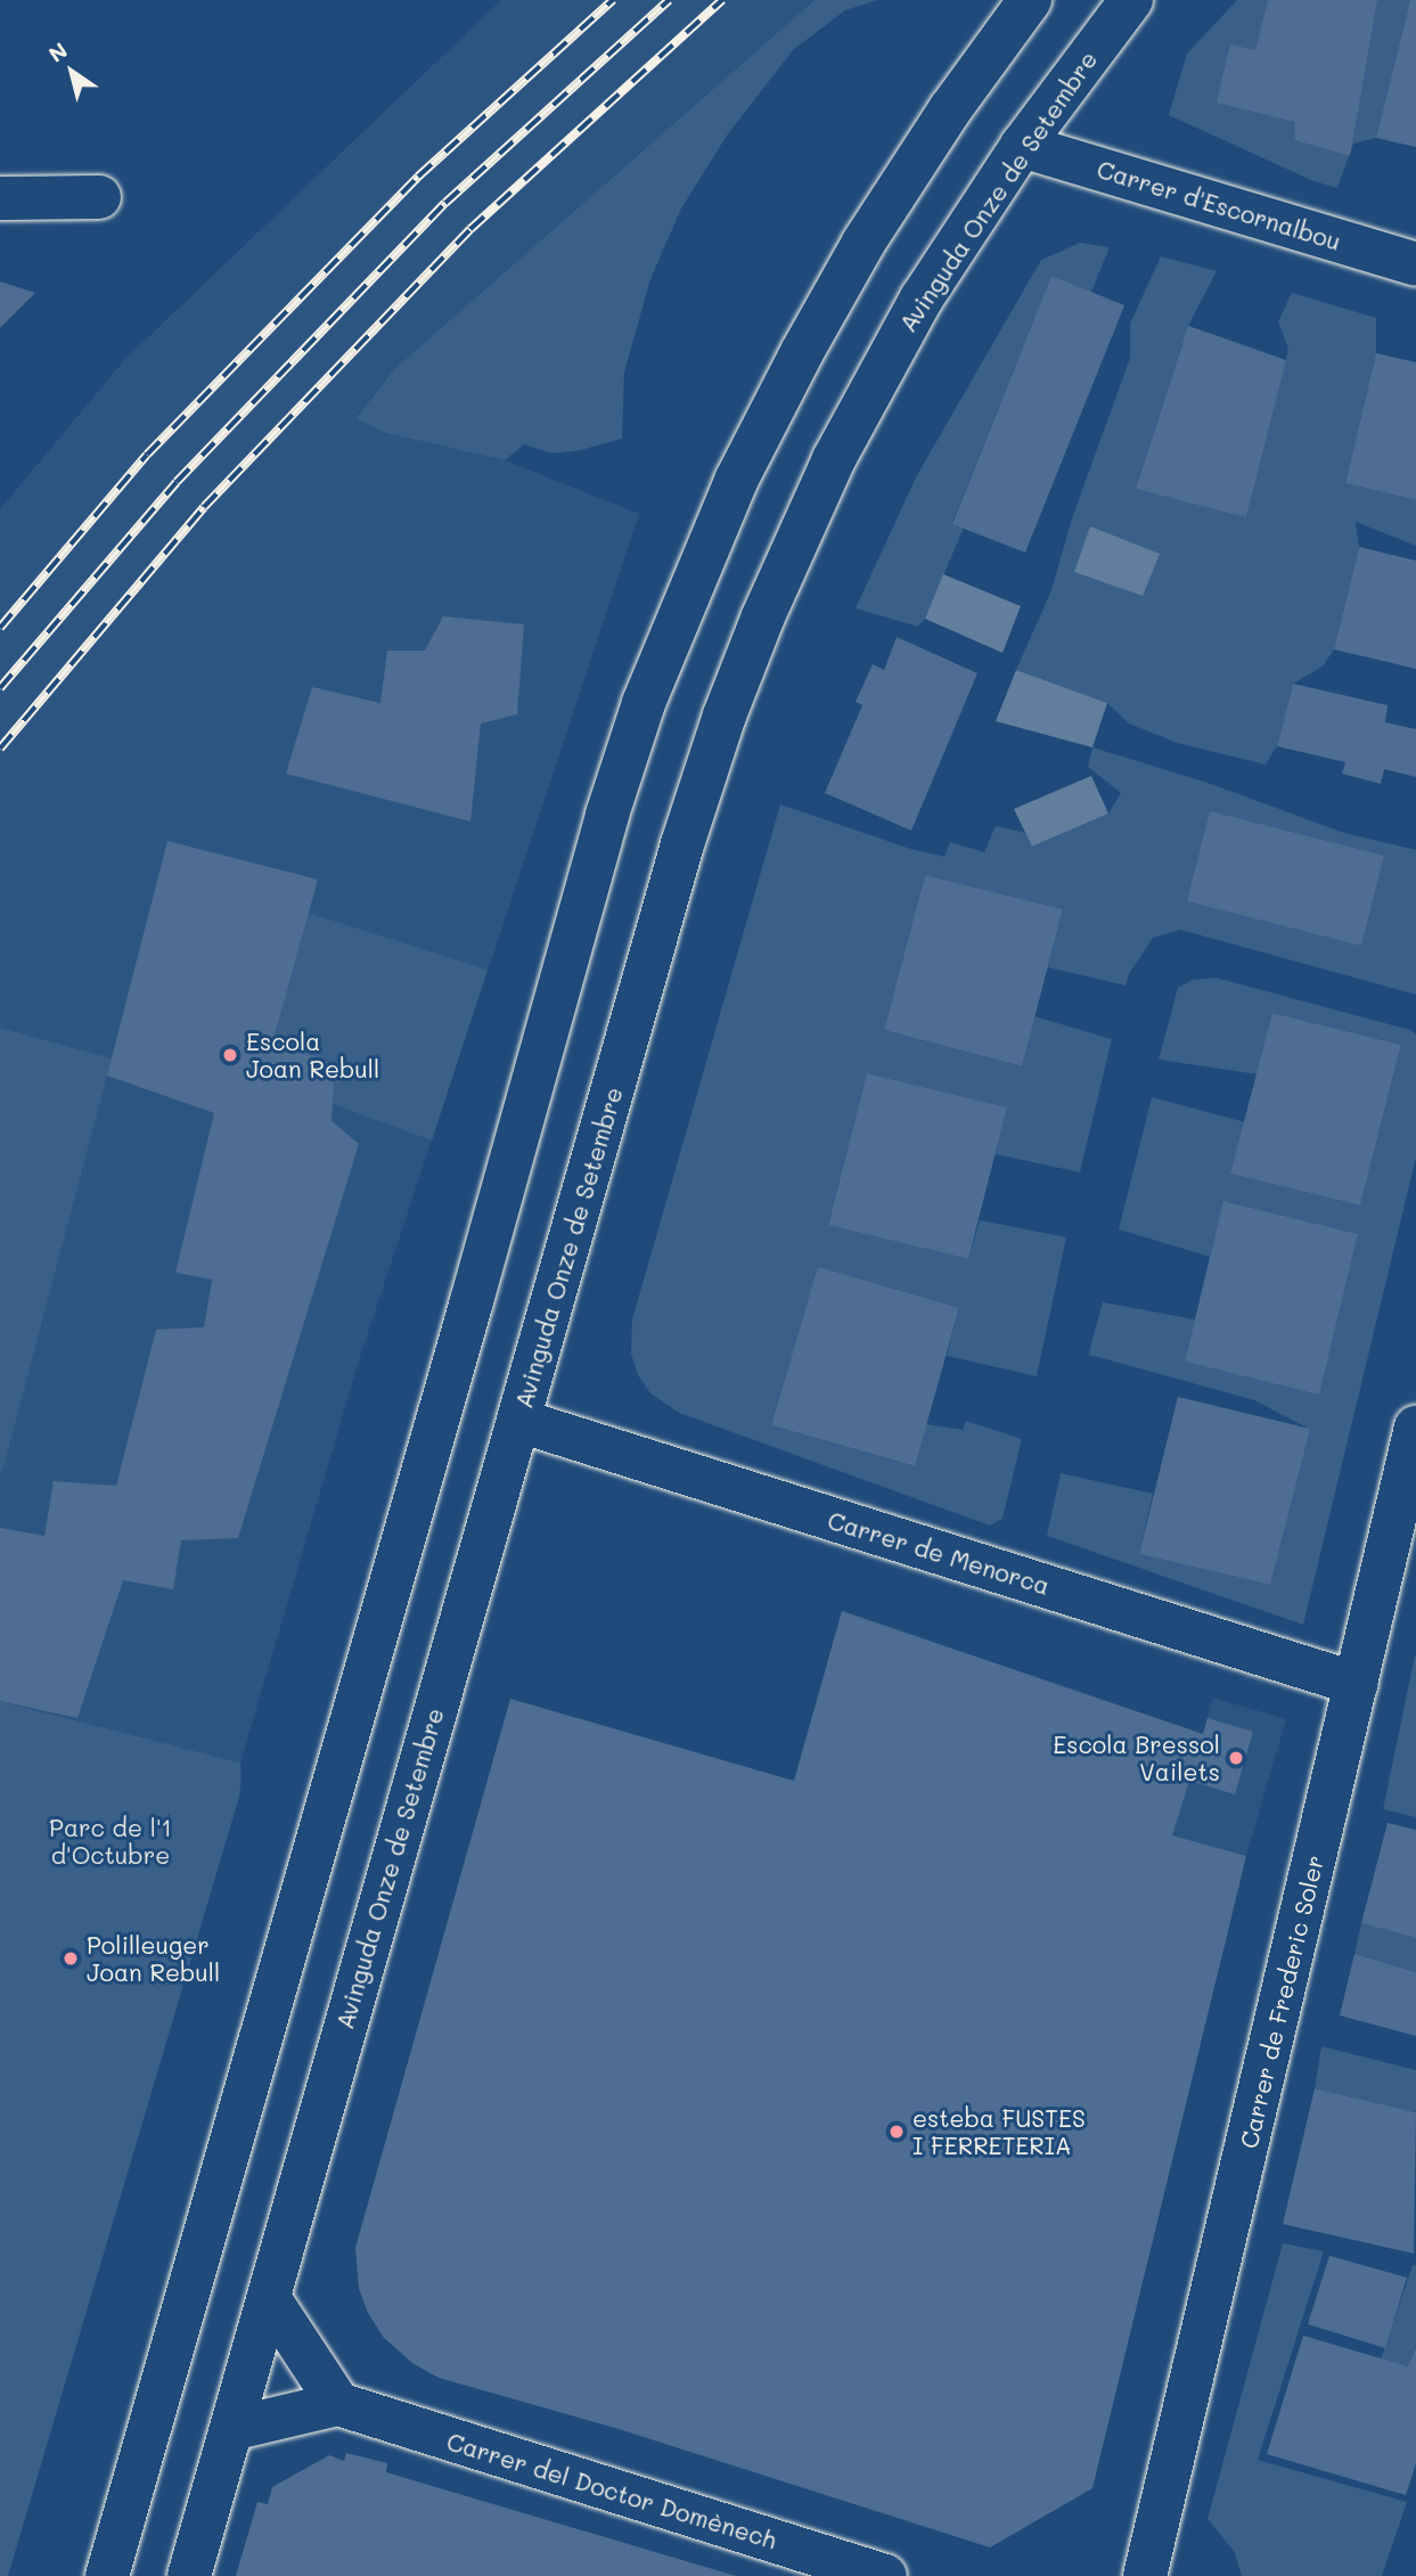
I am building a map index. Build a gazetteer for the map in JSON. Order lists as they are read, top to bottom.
{
  "streets": {
    "main road": [
      "Avinguda Onze de Setembre",
      "Carrer d'Escornalbou",
      "Carrer de Menorca",
      "Carrer de Frederic Soler",
      "Carrer del Doctor Domènech"
    ]
  },
  "crossings": [
    ["Avinguda Onze de Setembre", "Carrer d'Escornalbou"],
    ["Avinguda Onze de Setembre", "Carrer de Menorca"],
    ["Carrer de Menorca", "Carrer de Frederic Soler"]
  ],
  "parks": ["Parc de l'1 d'Octubre"],
  "places": [
    "Escola Joan Rebull",
    "Escola Bressol Vailets",
    "Polilleuger Joan Rebull",
    "esteba FUSTES I FERRETERIA"
  ],
  "north": "top left"
}
